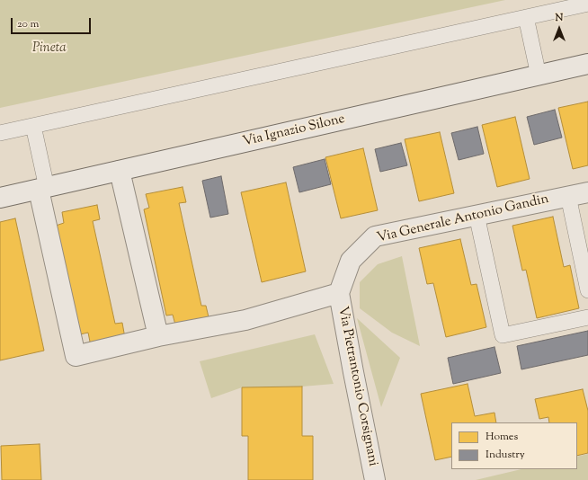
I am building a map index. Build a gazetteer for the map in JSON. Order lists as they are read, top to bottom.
{
  "streets": {
    "street": ["Via Ignazio Silone", "Via Generale Antonio Gandin", "Via Pietrantonio Corsignani"]
  },
  "crossings": [
    ["Via Generale Antonio Gandin", "Via Pietrantonio Corsignani"]
  ],
  "parks": ["Pineta"],
  "legend": ["Homes", "Industry"],
  "scale_bar": "20 m",
  "north": "top"
}
